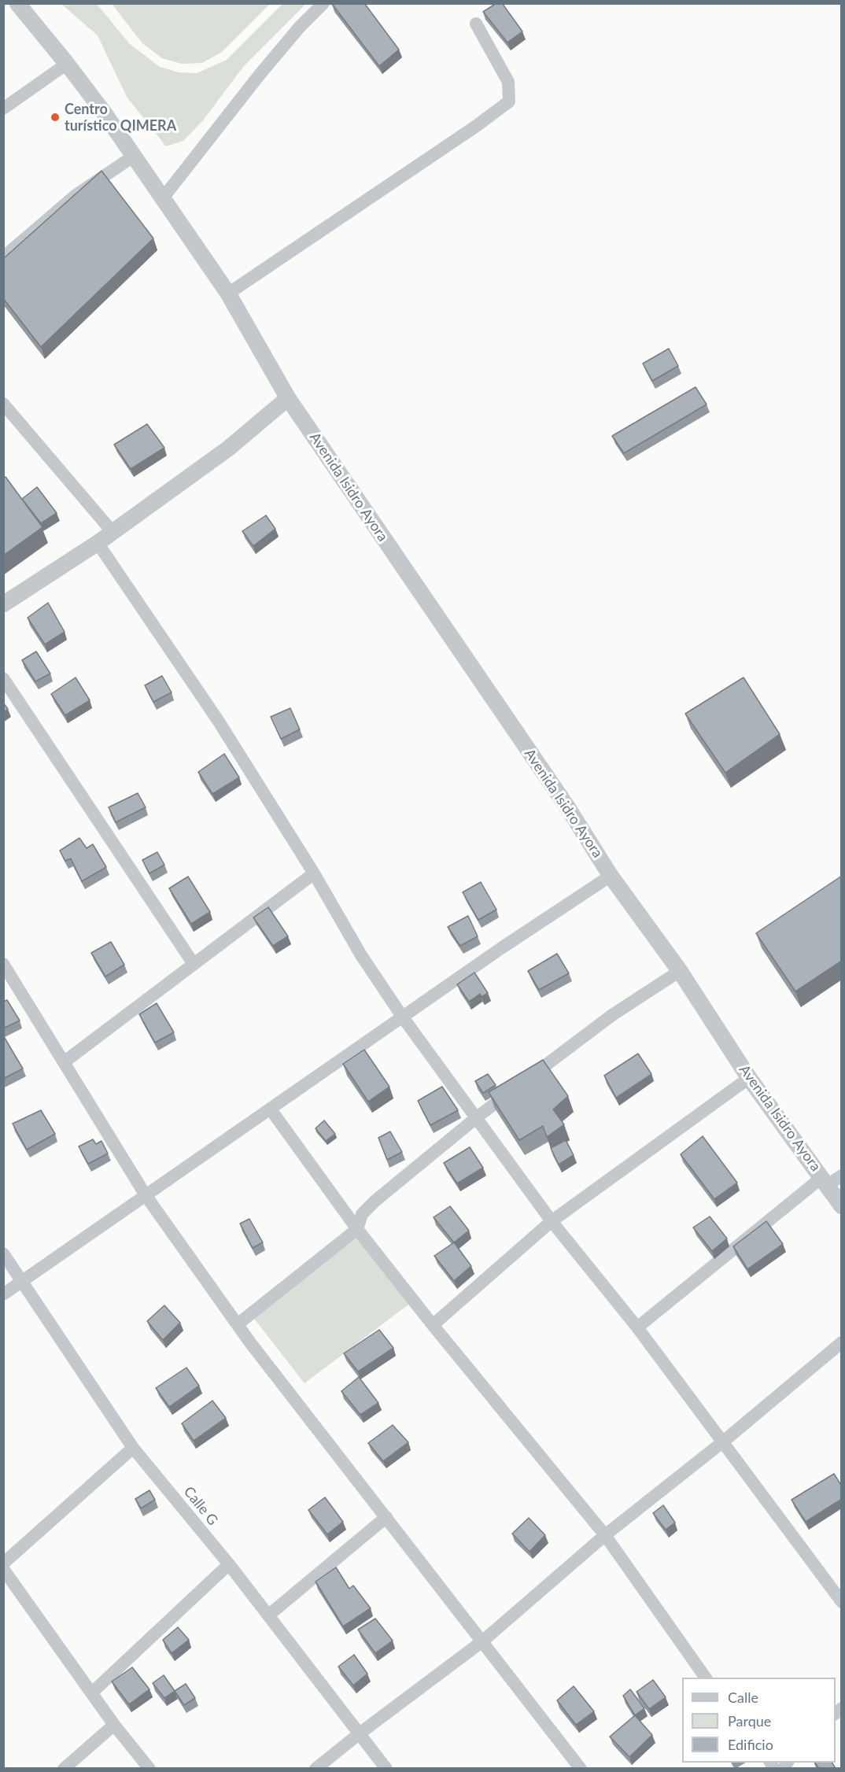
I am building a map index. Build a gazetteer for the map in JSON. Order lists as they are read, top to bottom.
{
  "streets": {
    "street": ["Avenida Isidro Ayora", "Calle G"]
  },
  "places": ["Centro turístico QIMERA"],
  "legend": ["Calle", "Parque", "Edificio"]
}
